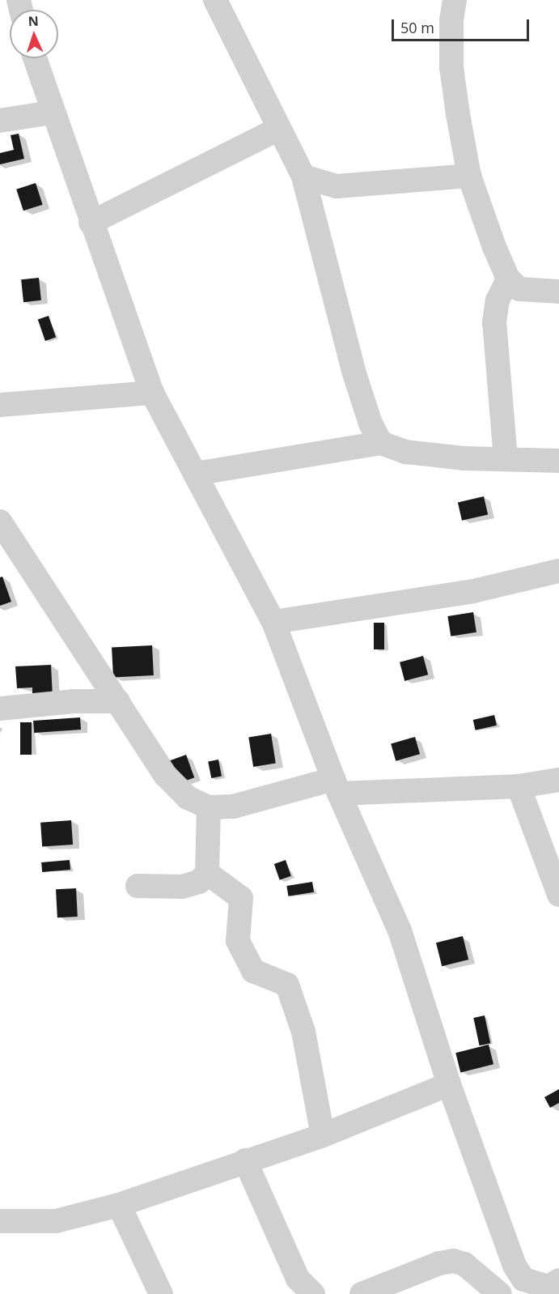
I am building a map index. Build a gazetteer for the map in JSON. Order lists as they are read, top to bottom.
{
  "scale_bar": "50 m",
  "north": "top"
}
